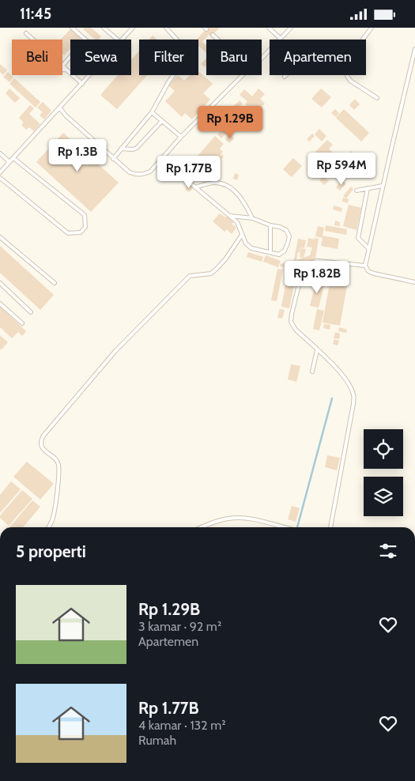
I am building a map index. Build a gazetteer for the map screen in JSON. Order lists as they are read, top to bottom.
{
  "page": {
    "status": "11:45",
    "chip": [
      "Beli",
      "Sewa",
      "Filter",
      "Baru",
      "Apartemen"
    ],
    "price": [
      "Rp 1.29B",
      "Rp 1.3B",
      "Rp 594M",
      "Rp 1.77B",
      "Rp 1.82B"
    ],
    "heading": "5 properti",
    "list": [
      {
        "name": "Rp 1.29B",
        "note": "3 kamar · 92 m² · Apartemen"
      },
      {
        "name": "Rp 1.77B",
        "note": "4 kamar · 132 m² · Rumah"
      }
    ]
  }
}
